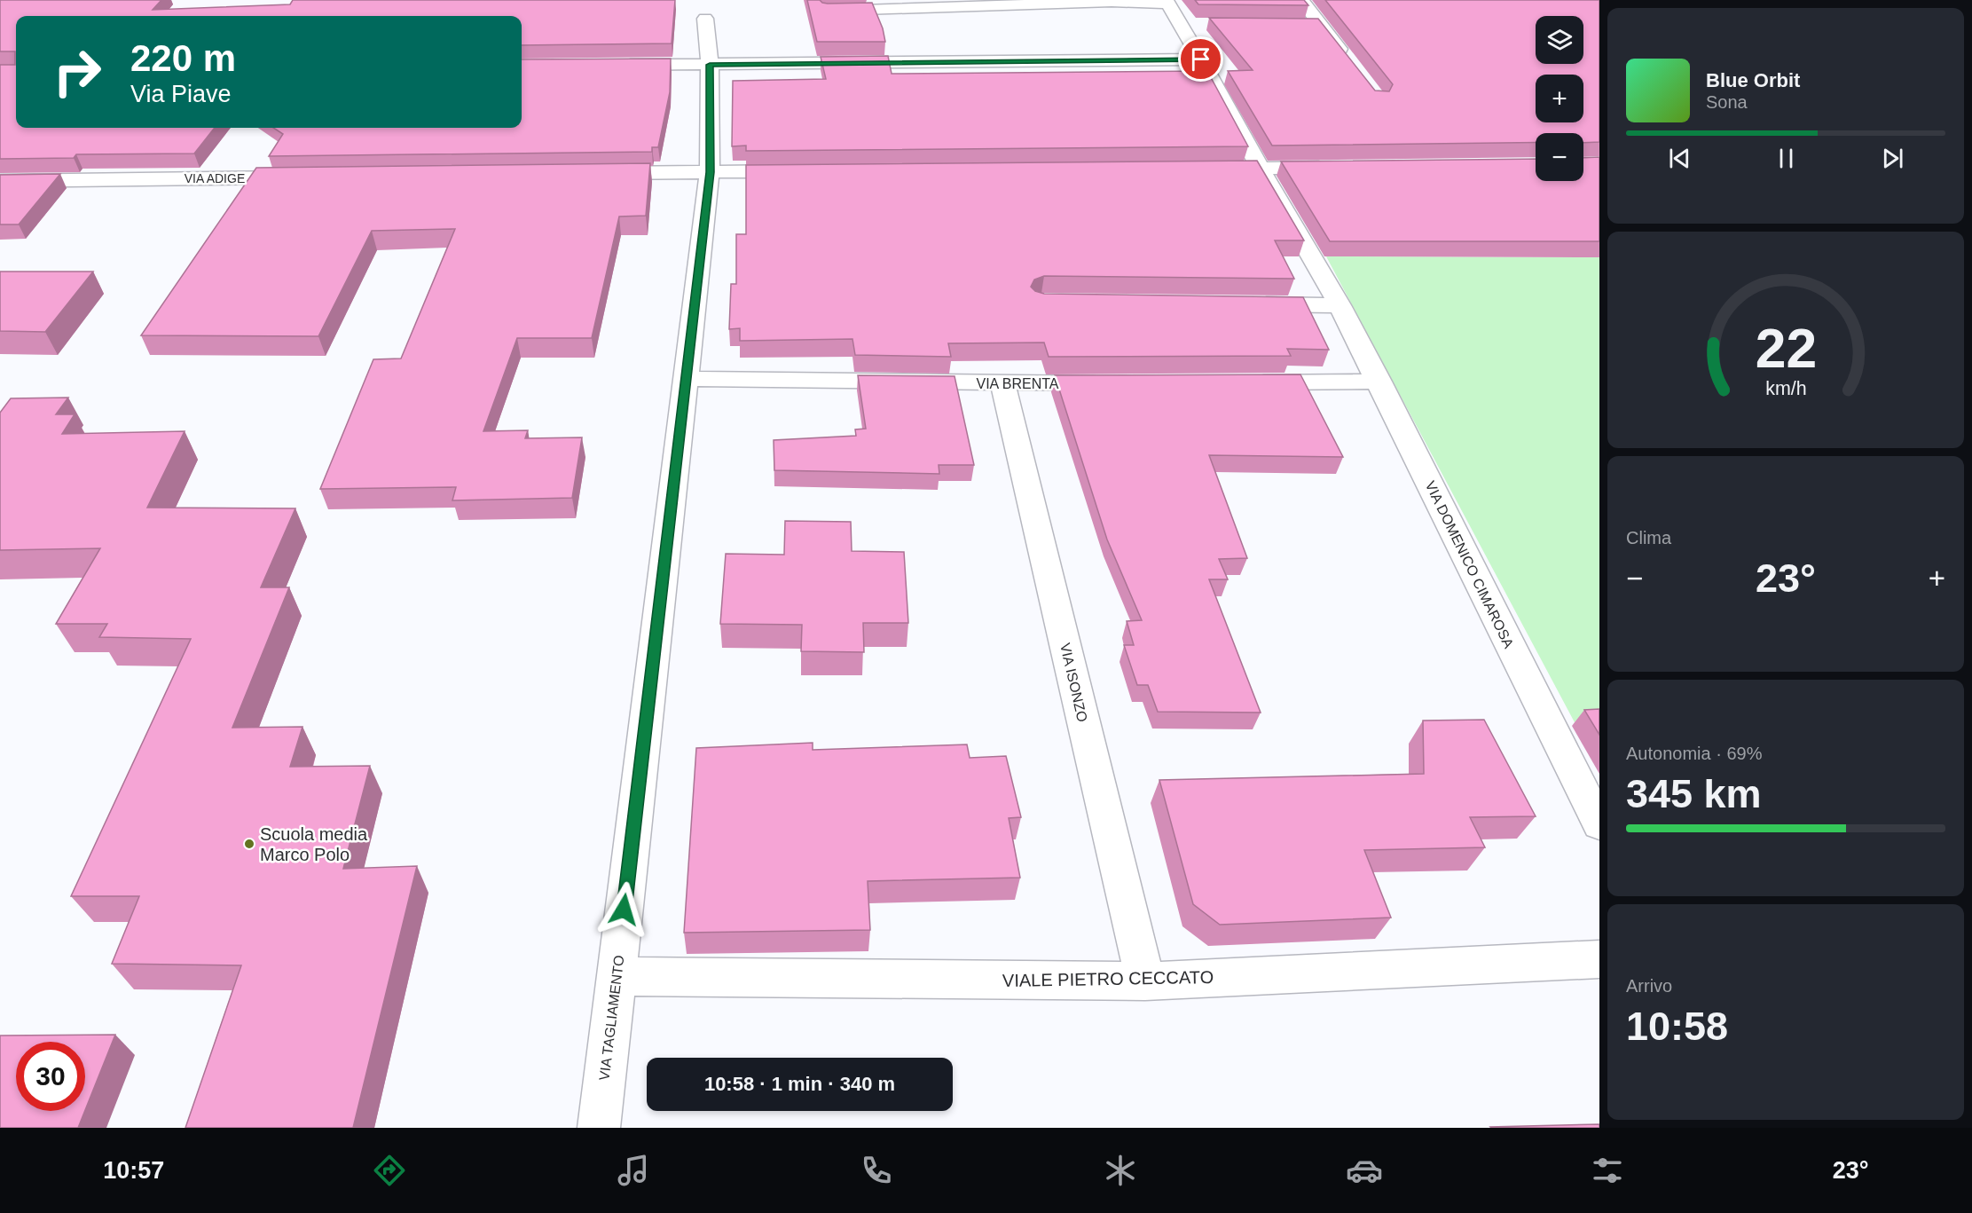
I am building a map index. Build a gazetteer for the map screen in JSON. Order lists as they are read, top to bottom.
{
  "streets": {
    "street": [
      "VIA ADIGE",
      "VIA BRENTA",
      "VIA DOMENICO CIMAROSA",
      "VIA ISONZO",
      "VIALE PIETRO CECCATO",
      "VIA TAGLIAMENTO"
    ]
  },
  "crossings": [
    ["VIA BRENTA", "VIA ISONZO"],
    ["VIA BRENTA", "VIA TAGLIAMENTO"],
    ["VIA ISONZO", "VIALE PIETRO CECCATO"],
    ["VIALE PIETRO CECCATO", "VIA TAGLIAMENTO"]
  ],
  "places": ["Scuola media Marco Polo"],
  "page": {
    "map_buttons": ["+", "−"],
    "turn": ["220 m", "Via Piave"],
    "song": ["Blue Orbit", "Sona"],
    "tile": [
      "Clima",
      ["Autonomia · 69%", "345 km"],
      ["Arrivo", "10:58"]
    ],
    "heat": ["−", "23°", "+"],
    "limit": "30",
    "trip": "10:58 · 1 min · 340 m",
    "tabs": ["10:57", "23°"],
    "gauge": ["22", "km/h"]
  }
}
